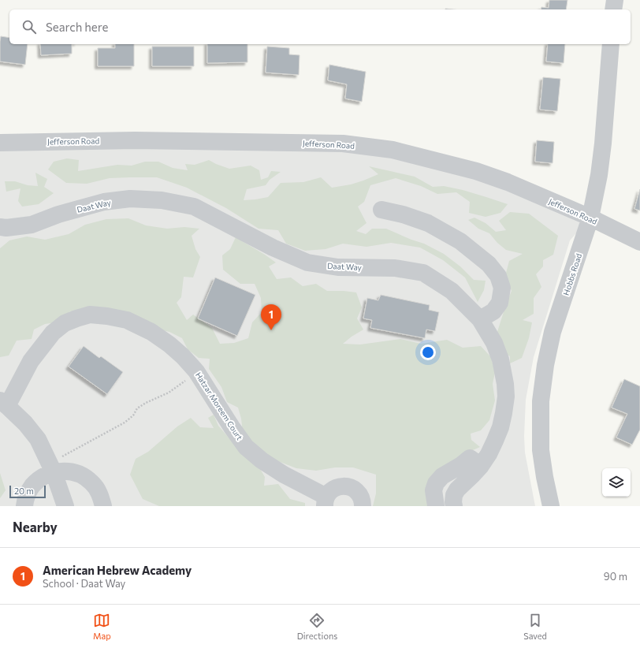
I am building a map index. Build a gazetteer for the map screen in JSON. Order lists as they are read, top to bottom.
{
  "streets": {
    "street": [
      "Jefferson Road",
      "Daat Way",
      "Hobbs Road",
      "Hatzar Moreem Court"
    ]
  },
  "crossings": [
    ["Jefferson Road", "Hobbs Road"]
  ],
  "scale_bar": "20 m",
  "page": {
    "search": "Search here",
    "pins": "1",
    "scale": "20 m",
    "heading": "Nearby",
    "list": [
      {
        "mark": "1",
        "name": "American Hebrew Academy",
        "note": "School · Daat Way",
        "value": "90 m"
      }
    ],
    "nav": ["Map", "Directions", "Saved"]
  }
}
